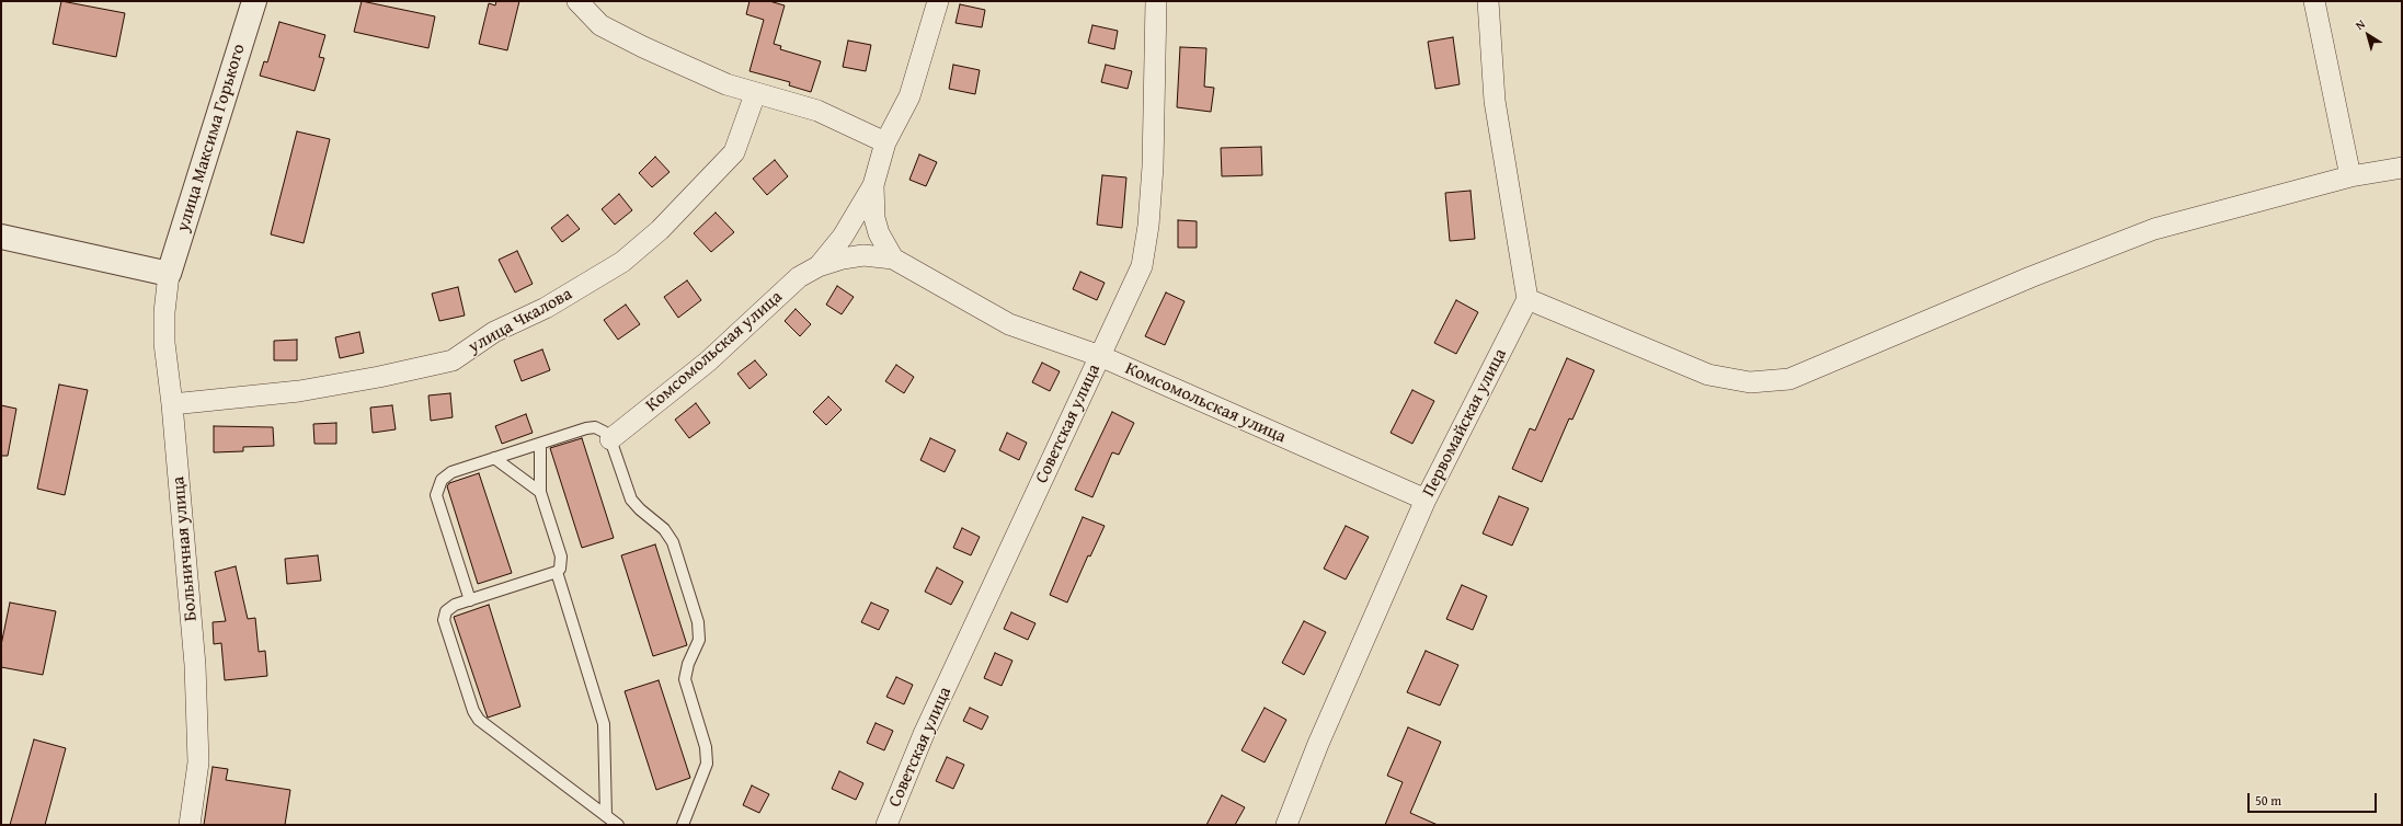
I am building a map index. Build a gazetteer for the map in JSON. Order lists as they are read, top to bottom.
{
  "streets": {
    "street": [
      "улица Максима Горького",
      "улица Чкалова",
      "Комсомольская улица",
      "Первомайская улица",
      "Советская улица",
      "Больничная улица"
    ]
  },
  "crossings": [
    ["улица Максима Горького", "Больничная улица"],
    ["улица Чкалова", "Больничная улица"],
    ["Комсомольская улица", "Первомайская улица"],
    ["Комсомольская улица", "Советская улица"]
  ],
  "scale_bar": "50 m",
  "north": "top left"
}
